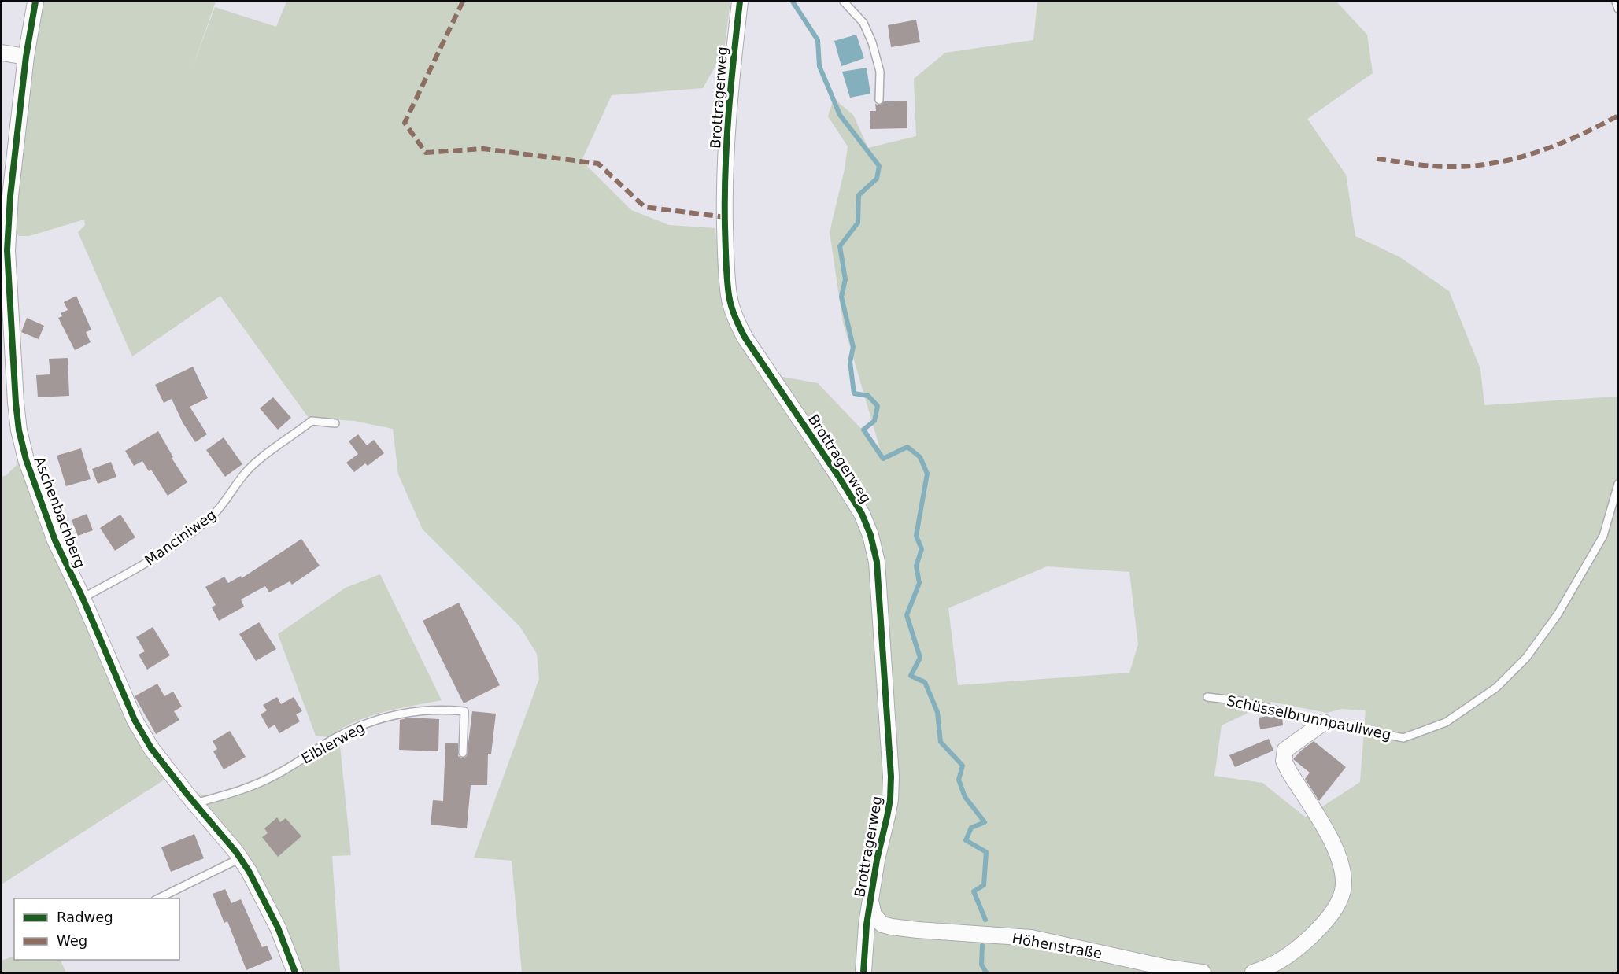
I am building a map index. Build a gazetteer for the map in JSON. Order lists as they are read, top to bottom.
{
  "streets": {
    "street": ["Brottragerweg", "Aschenbachberg", "Höhenstraße"],
    "lane": ["Manciniweg", "Schüsselbrunnpauliweg", "Eiblerweg"]
  },
  "crossings": [
    ["Brottragerweg", "Höhenstraße"],
    ["Aschenbachberg", "Manciniweg"],
    ["Aschenbachberg", "Eiblerweg"]
  ],
  "legend": ["Radweg", "Weg"]
}
